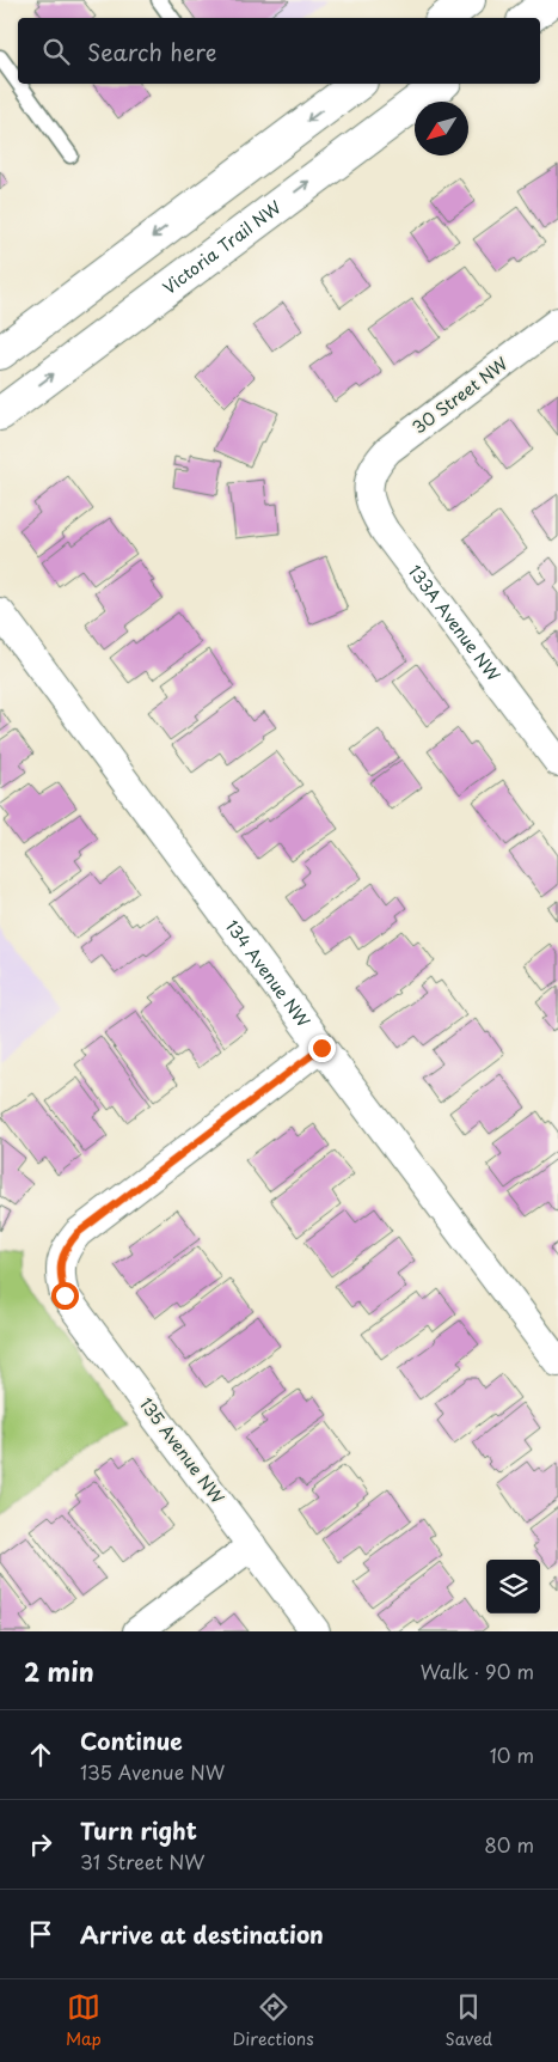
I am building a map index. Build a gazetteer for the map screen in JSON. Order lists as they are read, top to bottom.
{
  "streets": {
    "main road": ["Victoria Trail NW"],
    "street": [
      "30 Street NW",
      "133A Avenue NW",
      "134 Avenue NW",
      "135 Avenue NW"
    ]
  },
  "crossings": [
    ["30 Street NW", "133A Avenue NW"],
    ["134 Avenue NW", "135 Avenue NW"]
  ],
  "north": "bottom left",
  "page": {
    "search": "Search here",
    "heading": ["2 min", "Walk · 90 m"],
    "list": [
      ["Continue", "135 Avenue NW", "10 m"],
      ["Turn right", "31 Street NW", "80 m"],
      "Arrive at destination"
    ],
    "nav": ["Map", "Directions", "Saved"]
  }
}
